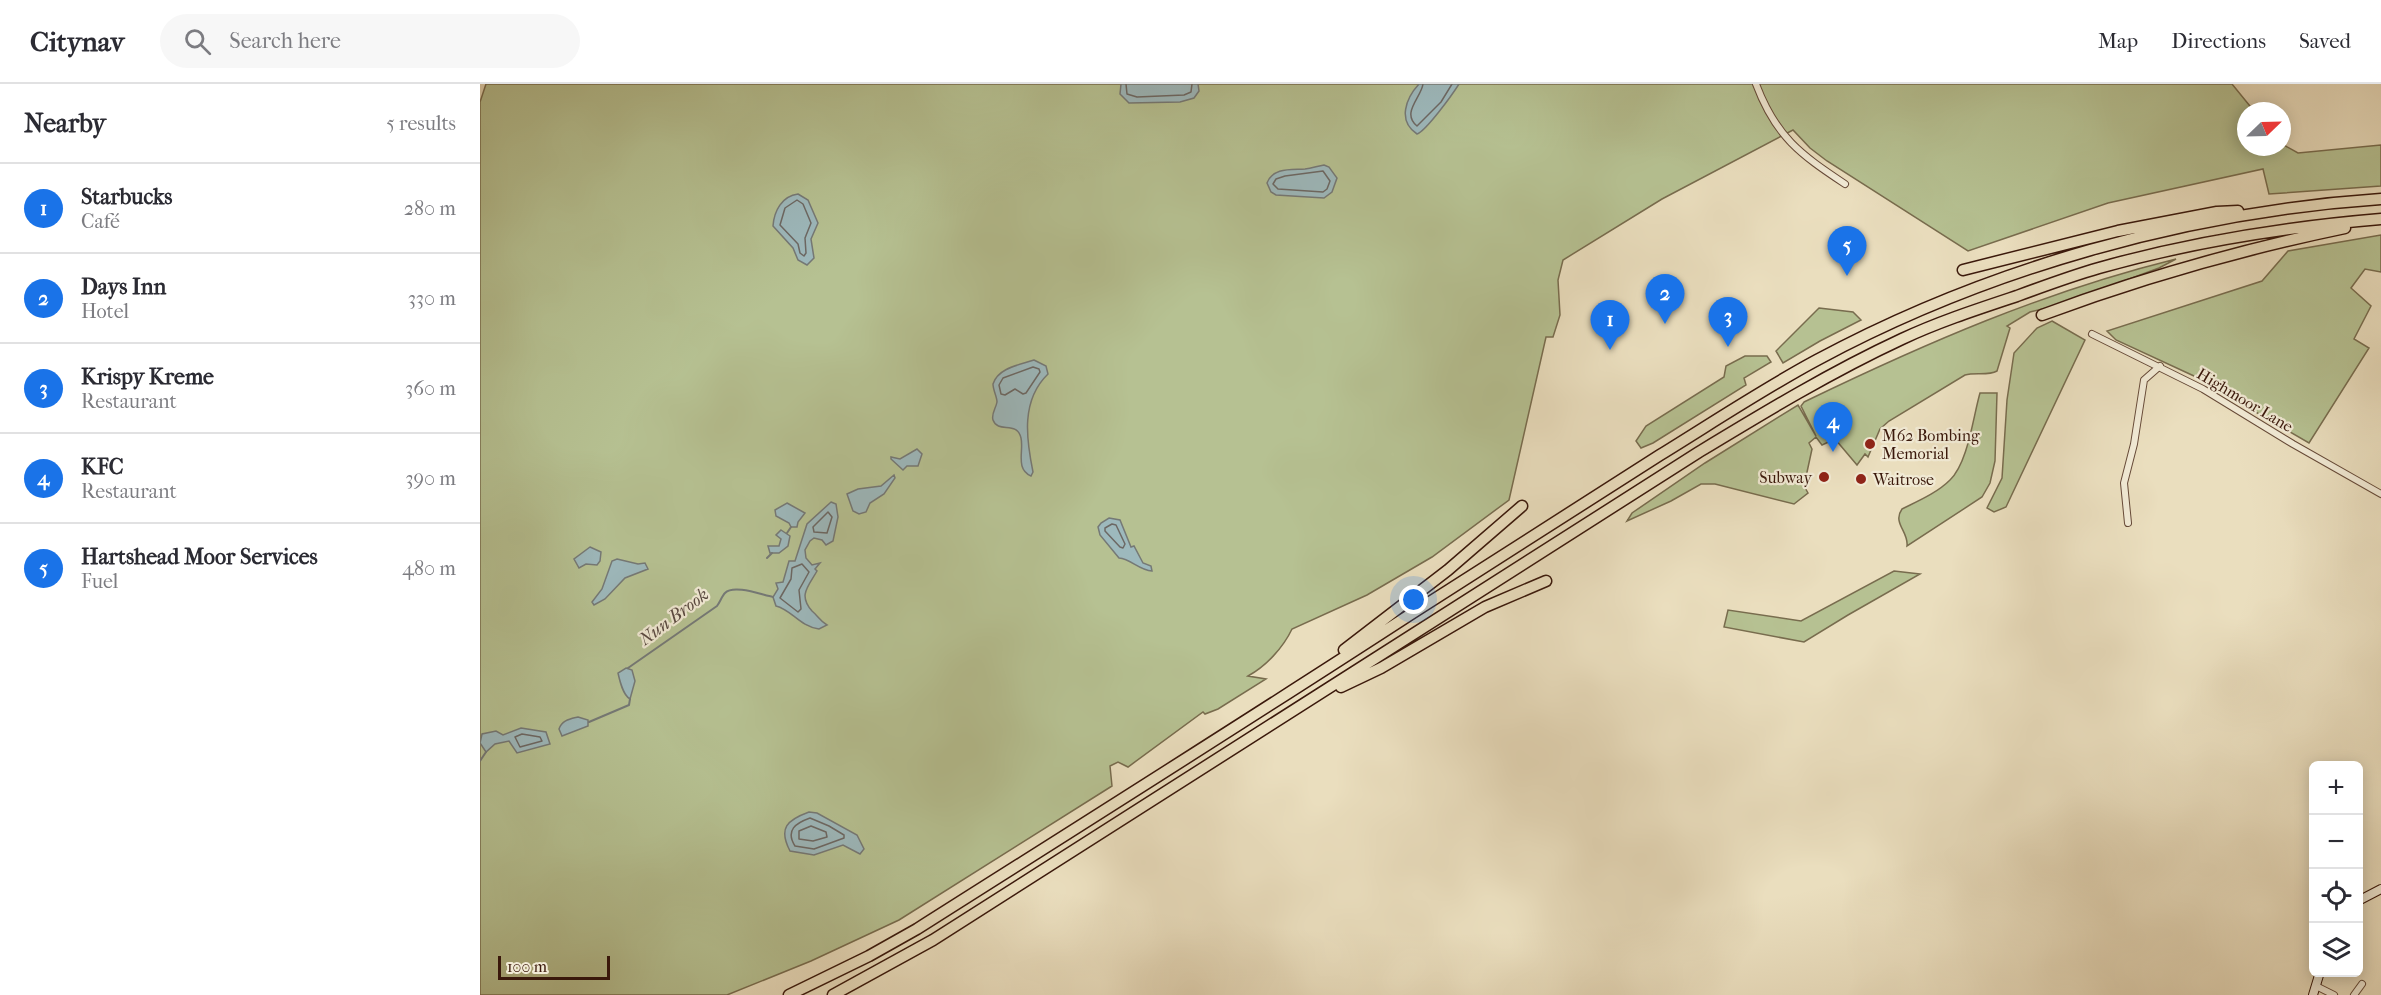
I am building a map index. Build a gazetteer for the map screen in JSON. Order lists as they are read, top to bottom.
{
  "streets": {
    "street": ["Highmoor Lane"]
  },
  "water": ["Nun Brook"],
  "places": ["M62 Bombing Memorial", "Subway", "Waitrose"],
  "scale_bar": "100 m",
  "north": "top right",
  "page": {
    "header": "Citynav",
    "search": "Search here",
    "nav": ["Map", "Directions", "Saved"],
    "heading": ["Nearby", "5 results"],
    "list": [
      {
        "mark": "1",
        "name": "Starbucks",
        "note": "Café",
        "value": "280 m"
      },
      {
        "mark": "2",
        "name": "Days Inn",
        "note": "Hotel",
        "value": "330 m"
      },
      {
        "mark": "3",
        "name": "Krispy Kreme",
        "note": "Restaurant",
        "value": "360 m"
      },
      {
        "mark": "4",
        "name": "KFC",
        "note": "Restaurant",
        "value": "390 m"
      },
      {
        "mark": "5",
        "name": "Hartshead Moor Services",
        "note": "Fuel",
        "value": "480 m"
      }
    ],
    "pins": [
      "5",
      "2",
      "3",
      "1",
      "4"
    ],
    "map_buttons": ["+", "−"],
    "scale": "100 m"
  }
}
